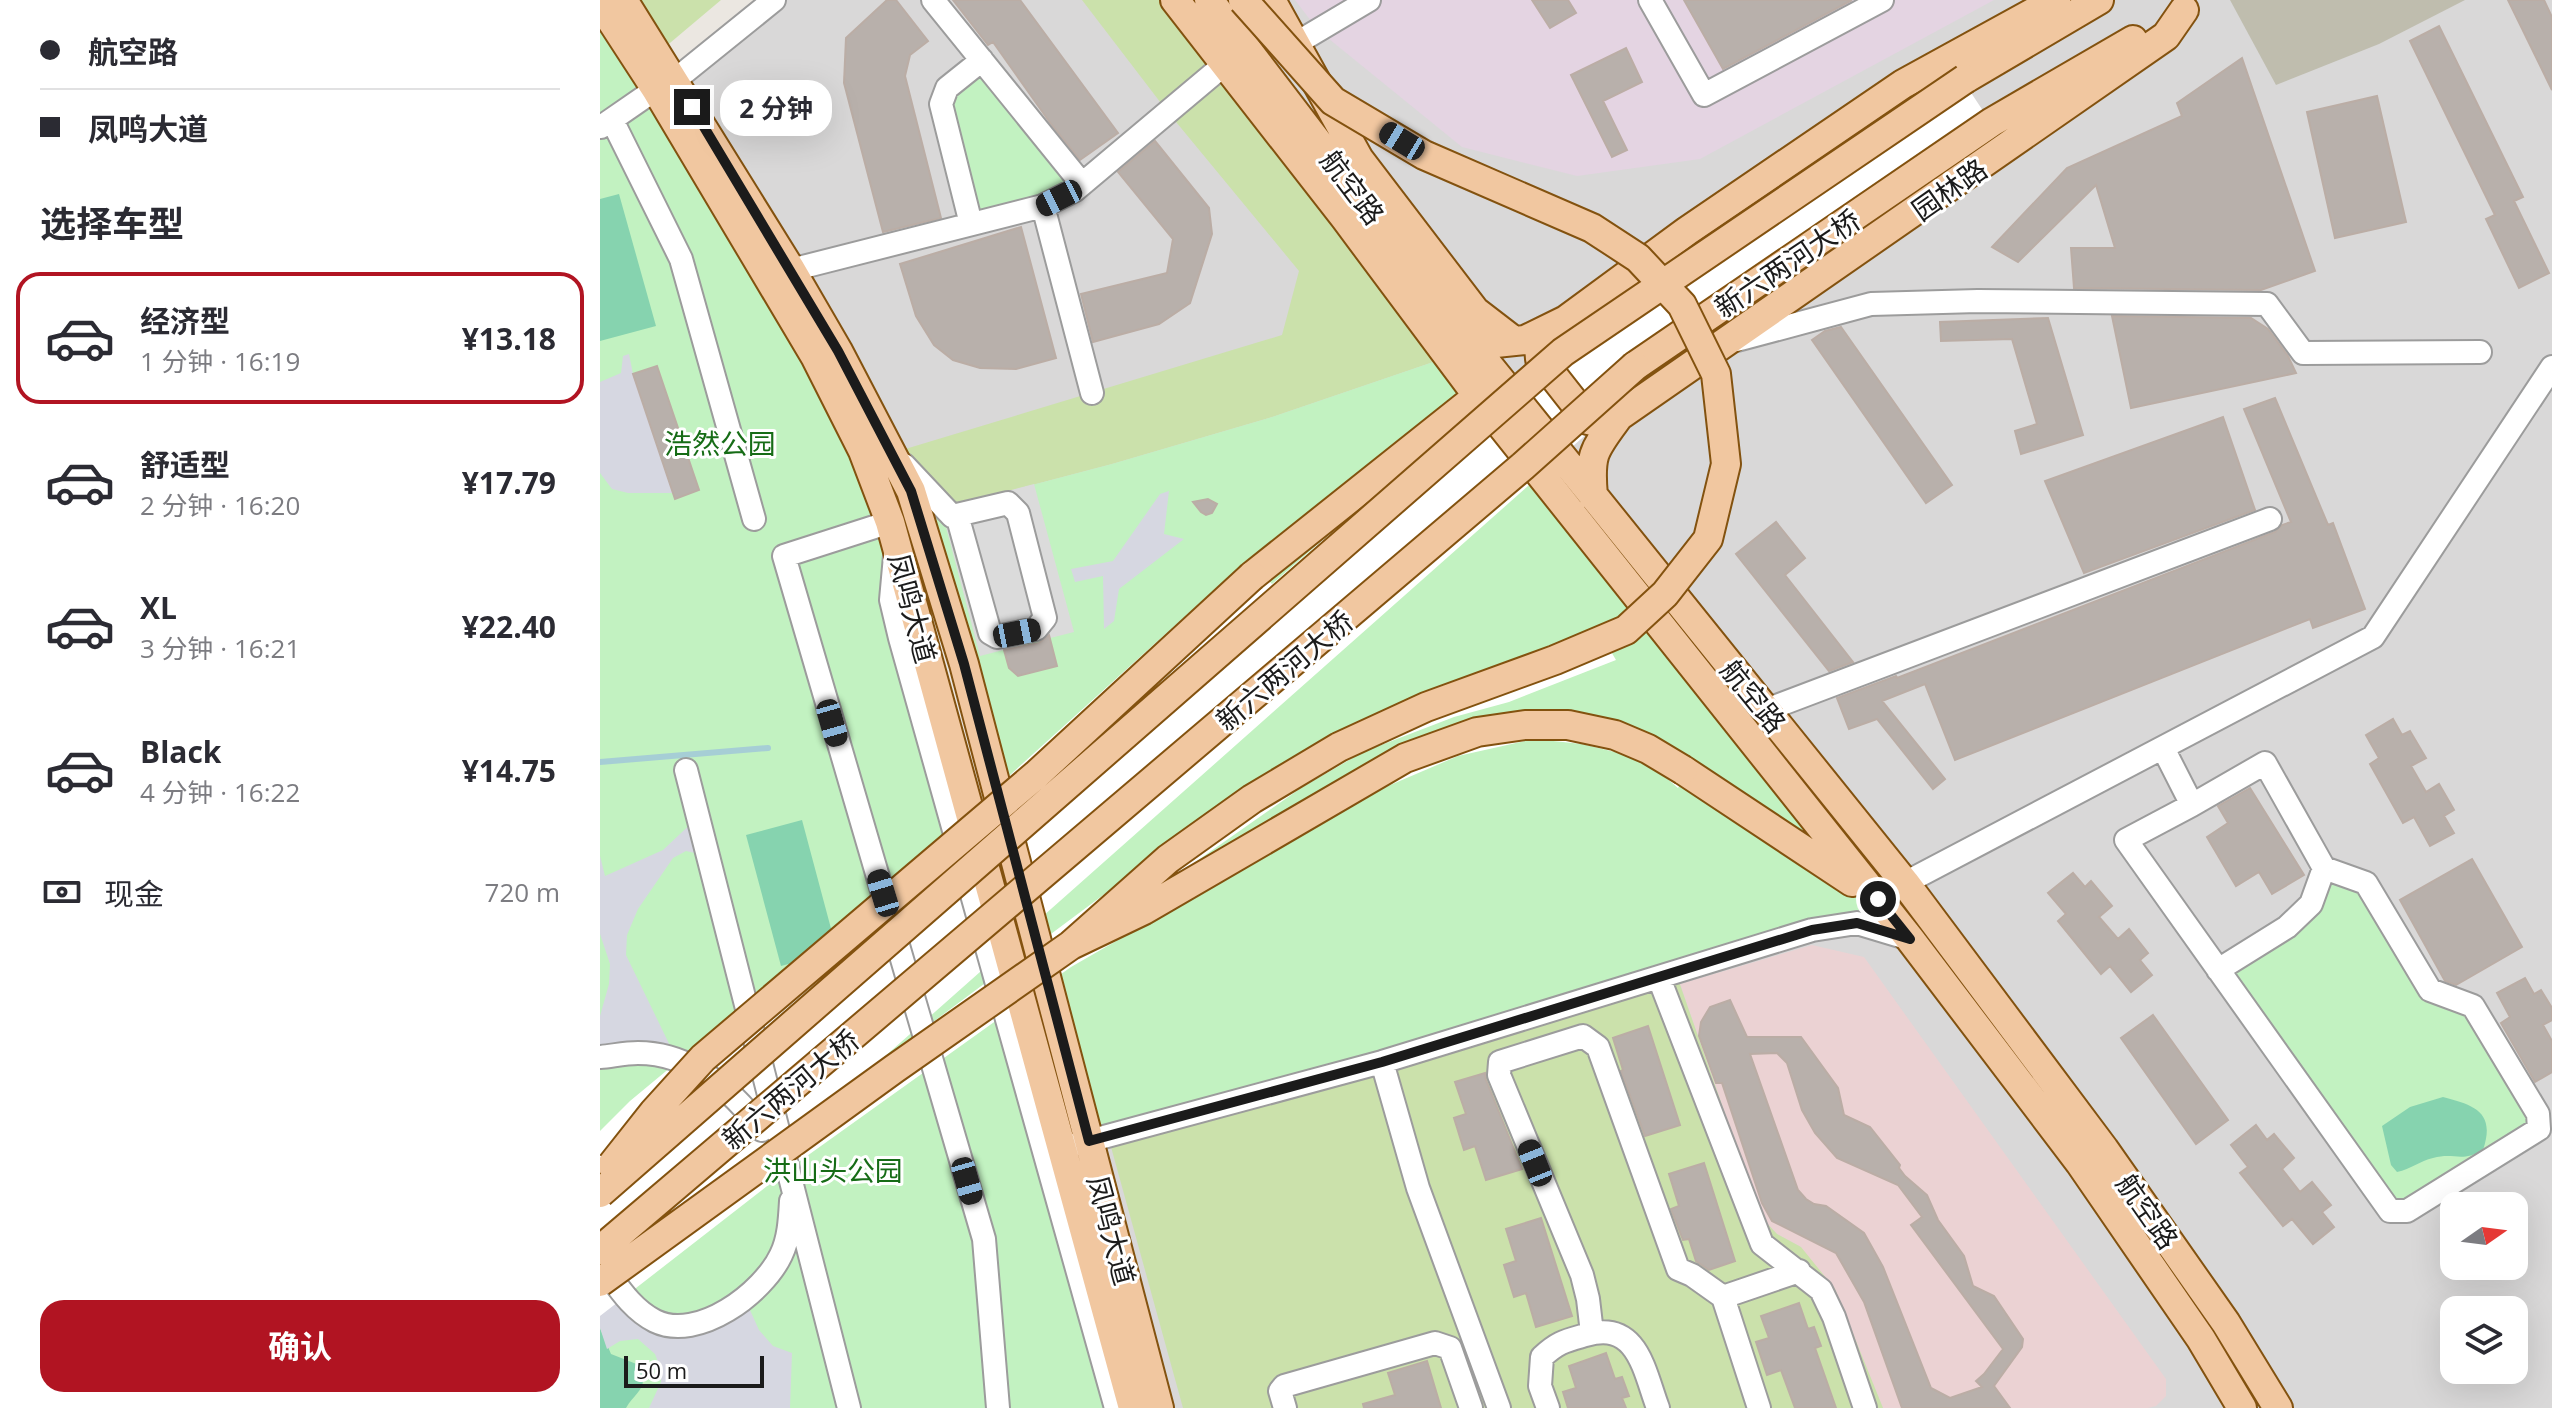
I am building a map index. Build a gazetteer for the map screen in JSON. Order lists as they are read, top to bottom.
{
  "streets": {
    "main road": [
      "航空路",
      "园林路",
      "新六两河大桥",
      "凤鸣大道"
    ]
  },
  "crossings": [
    ["航空路", "园林路"],
    ["园林路", "新六两河大桥"]
  ],
  "parks": ["浩然公园", "洪山头公园"],
  "scale_bar": "50 m",
  "north": "right",
  "page": {
    "banner": ["航空路", "凤鸣大道"],
    "bubble": "2 分钟",
    "heading": "选择车型",
    "list": [
      {
        "name": "经济型",
        "note": "1 分钟 · 16:19",
        "value": "¥13.18"
      },
      {
        "name": "舒适型",
        "note": "2 分钟 · 16:20",
        "value": "¥17.79"
      },
      {
        "name": "XL",
        "note": "3 分钟 · 16:21",
        "value": "¥22.40"
      },
      {
        "name": "Black",
        "note": "4 分钟 · 16:22",
        "value": "¥14.75"
      }
    ],
    "pay": ["现金", "720 m"],
    "buttons": "确认",
    "scale": "50 m"
  }
}
